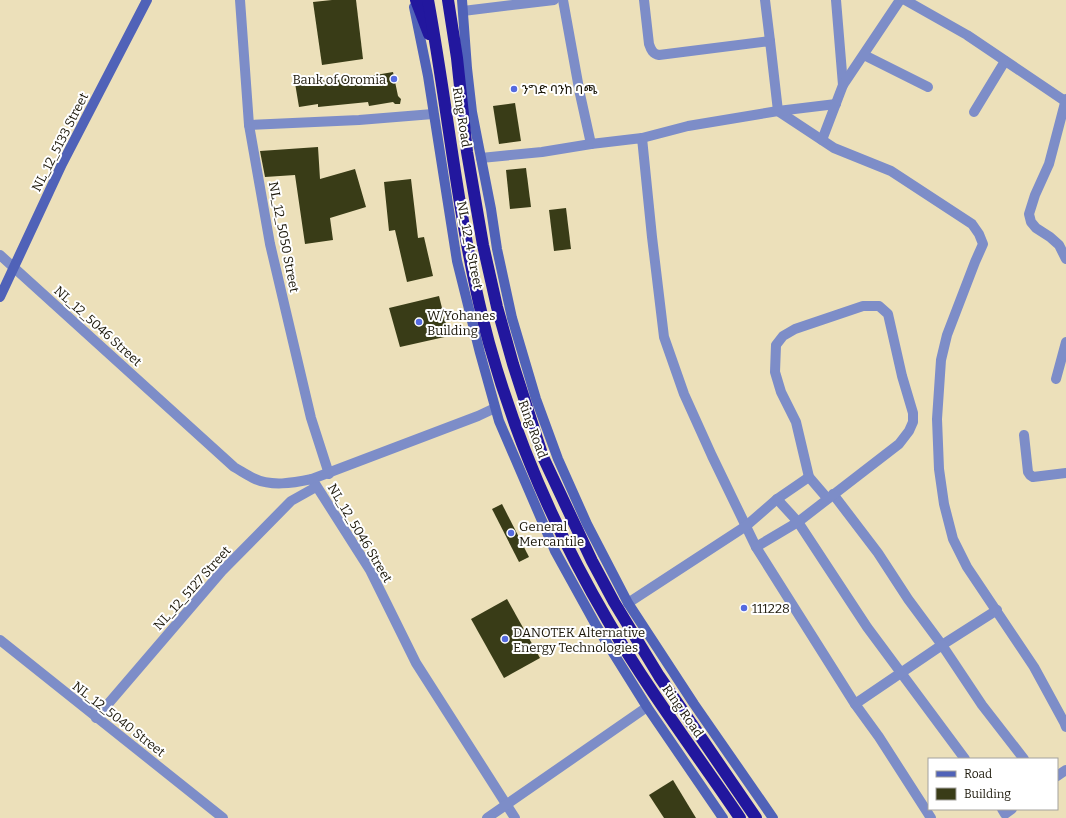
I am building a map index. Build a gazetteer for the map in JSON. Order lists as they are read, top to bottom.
{
  "streets": {
    "highway": ["Ring Road"],
    "street": [
      "NL_12_5133 Street",
      "NL_12_5050 Street",
      "NL_12_4 Street",
      "NL_12_5046 Street",
      "NL_12_5127 Street",
      "NL_12_5040 Street"
    ]
  },
  "crossings": [
    ["NL_12_5133 Street", "NL_12_5046 Street"],
    ["NL_12_5046 Street", "NL_12_5127 Street"],
    ["NL_12_5127 Street", "NL_12_5040 Street"]
  ],
  "places": [
    "Bank of Oromia",
    "ንግድ ባንከ ባጫ",
    "W/Yohanes Building",
    "General Mercantile",
    "111228",
    "DANOTEK Alternative Energy Technologies"
  ],
  "legend": ["Road", "Building"]
}
